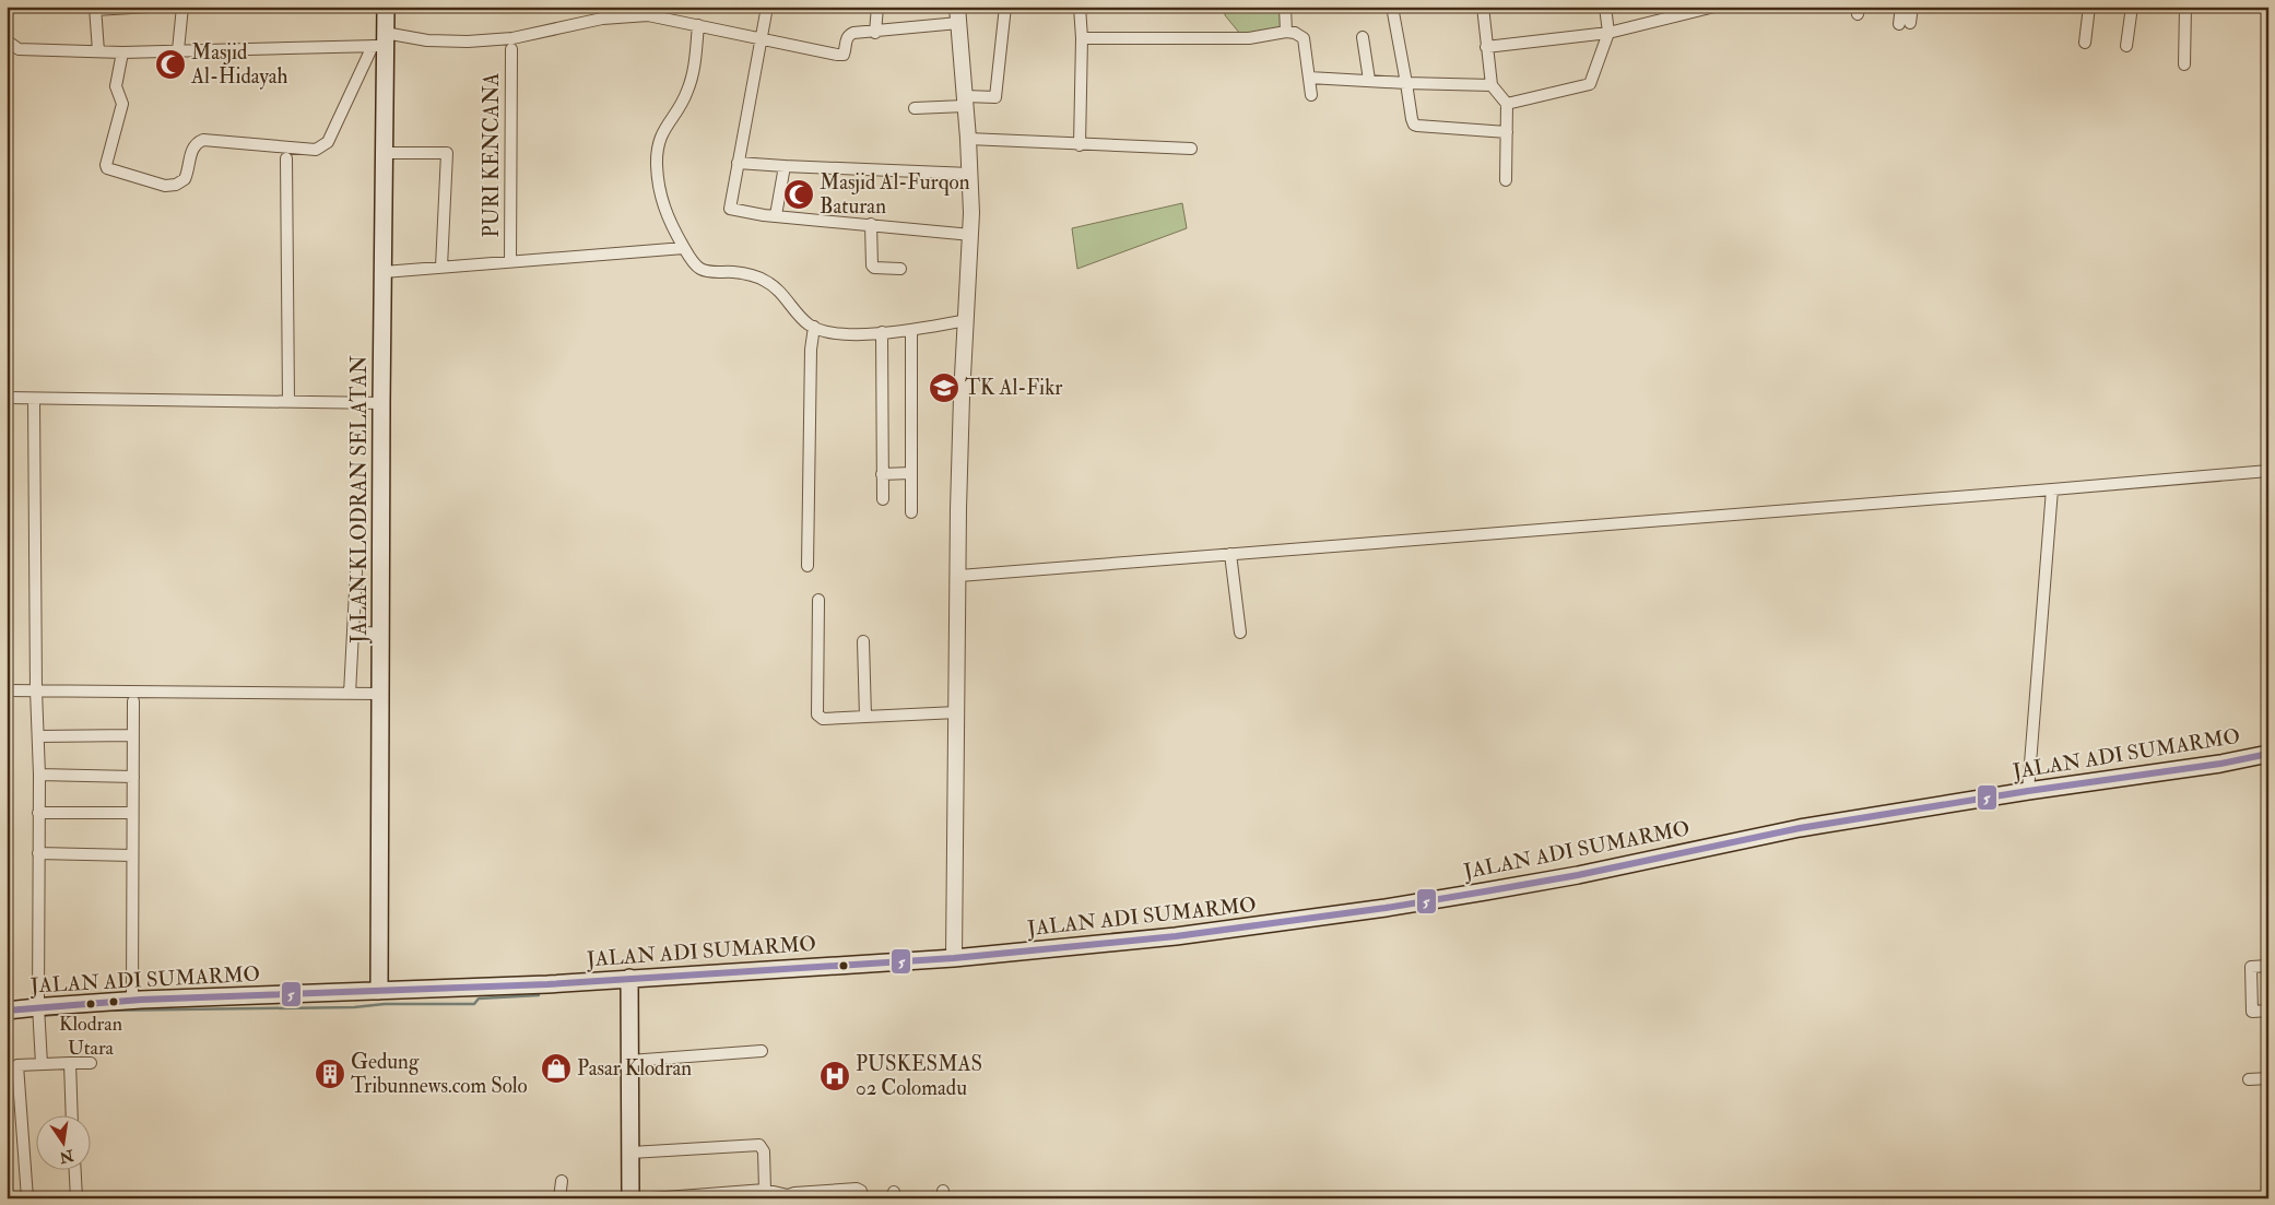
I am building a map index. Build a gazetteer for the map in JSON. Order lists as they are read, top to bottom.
{
  "streets": {
    "main road": ["JALAN KLODRAN SELATAN", "JALAN ADI SUMARMO"],
    "street": ["PURI KENCANA"]
  },
  "crossings": [
    ["JALAN KLODRAN SELATAN", "JALAN ADI SUMARMO"]
  ],
  "places": {
    "mosque": ["Masjid Al-Hidayah", "Masjid Al-Furqon Baturan"],
    "school or university": ["TK Al-Fikr"],
    "other": ["Klodran Utara"],
    "shop": ["Pasar Klodran"],
    "building": ["Gedung Tribunnews.com Solo"],
    "hospital": ["PUSKESMAS 02 Colomadu"]
  },
  "lines": ["transit line 5"],
  "north": "bottom"
}
